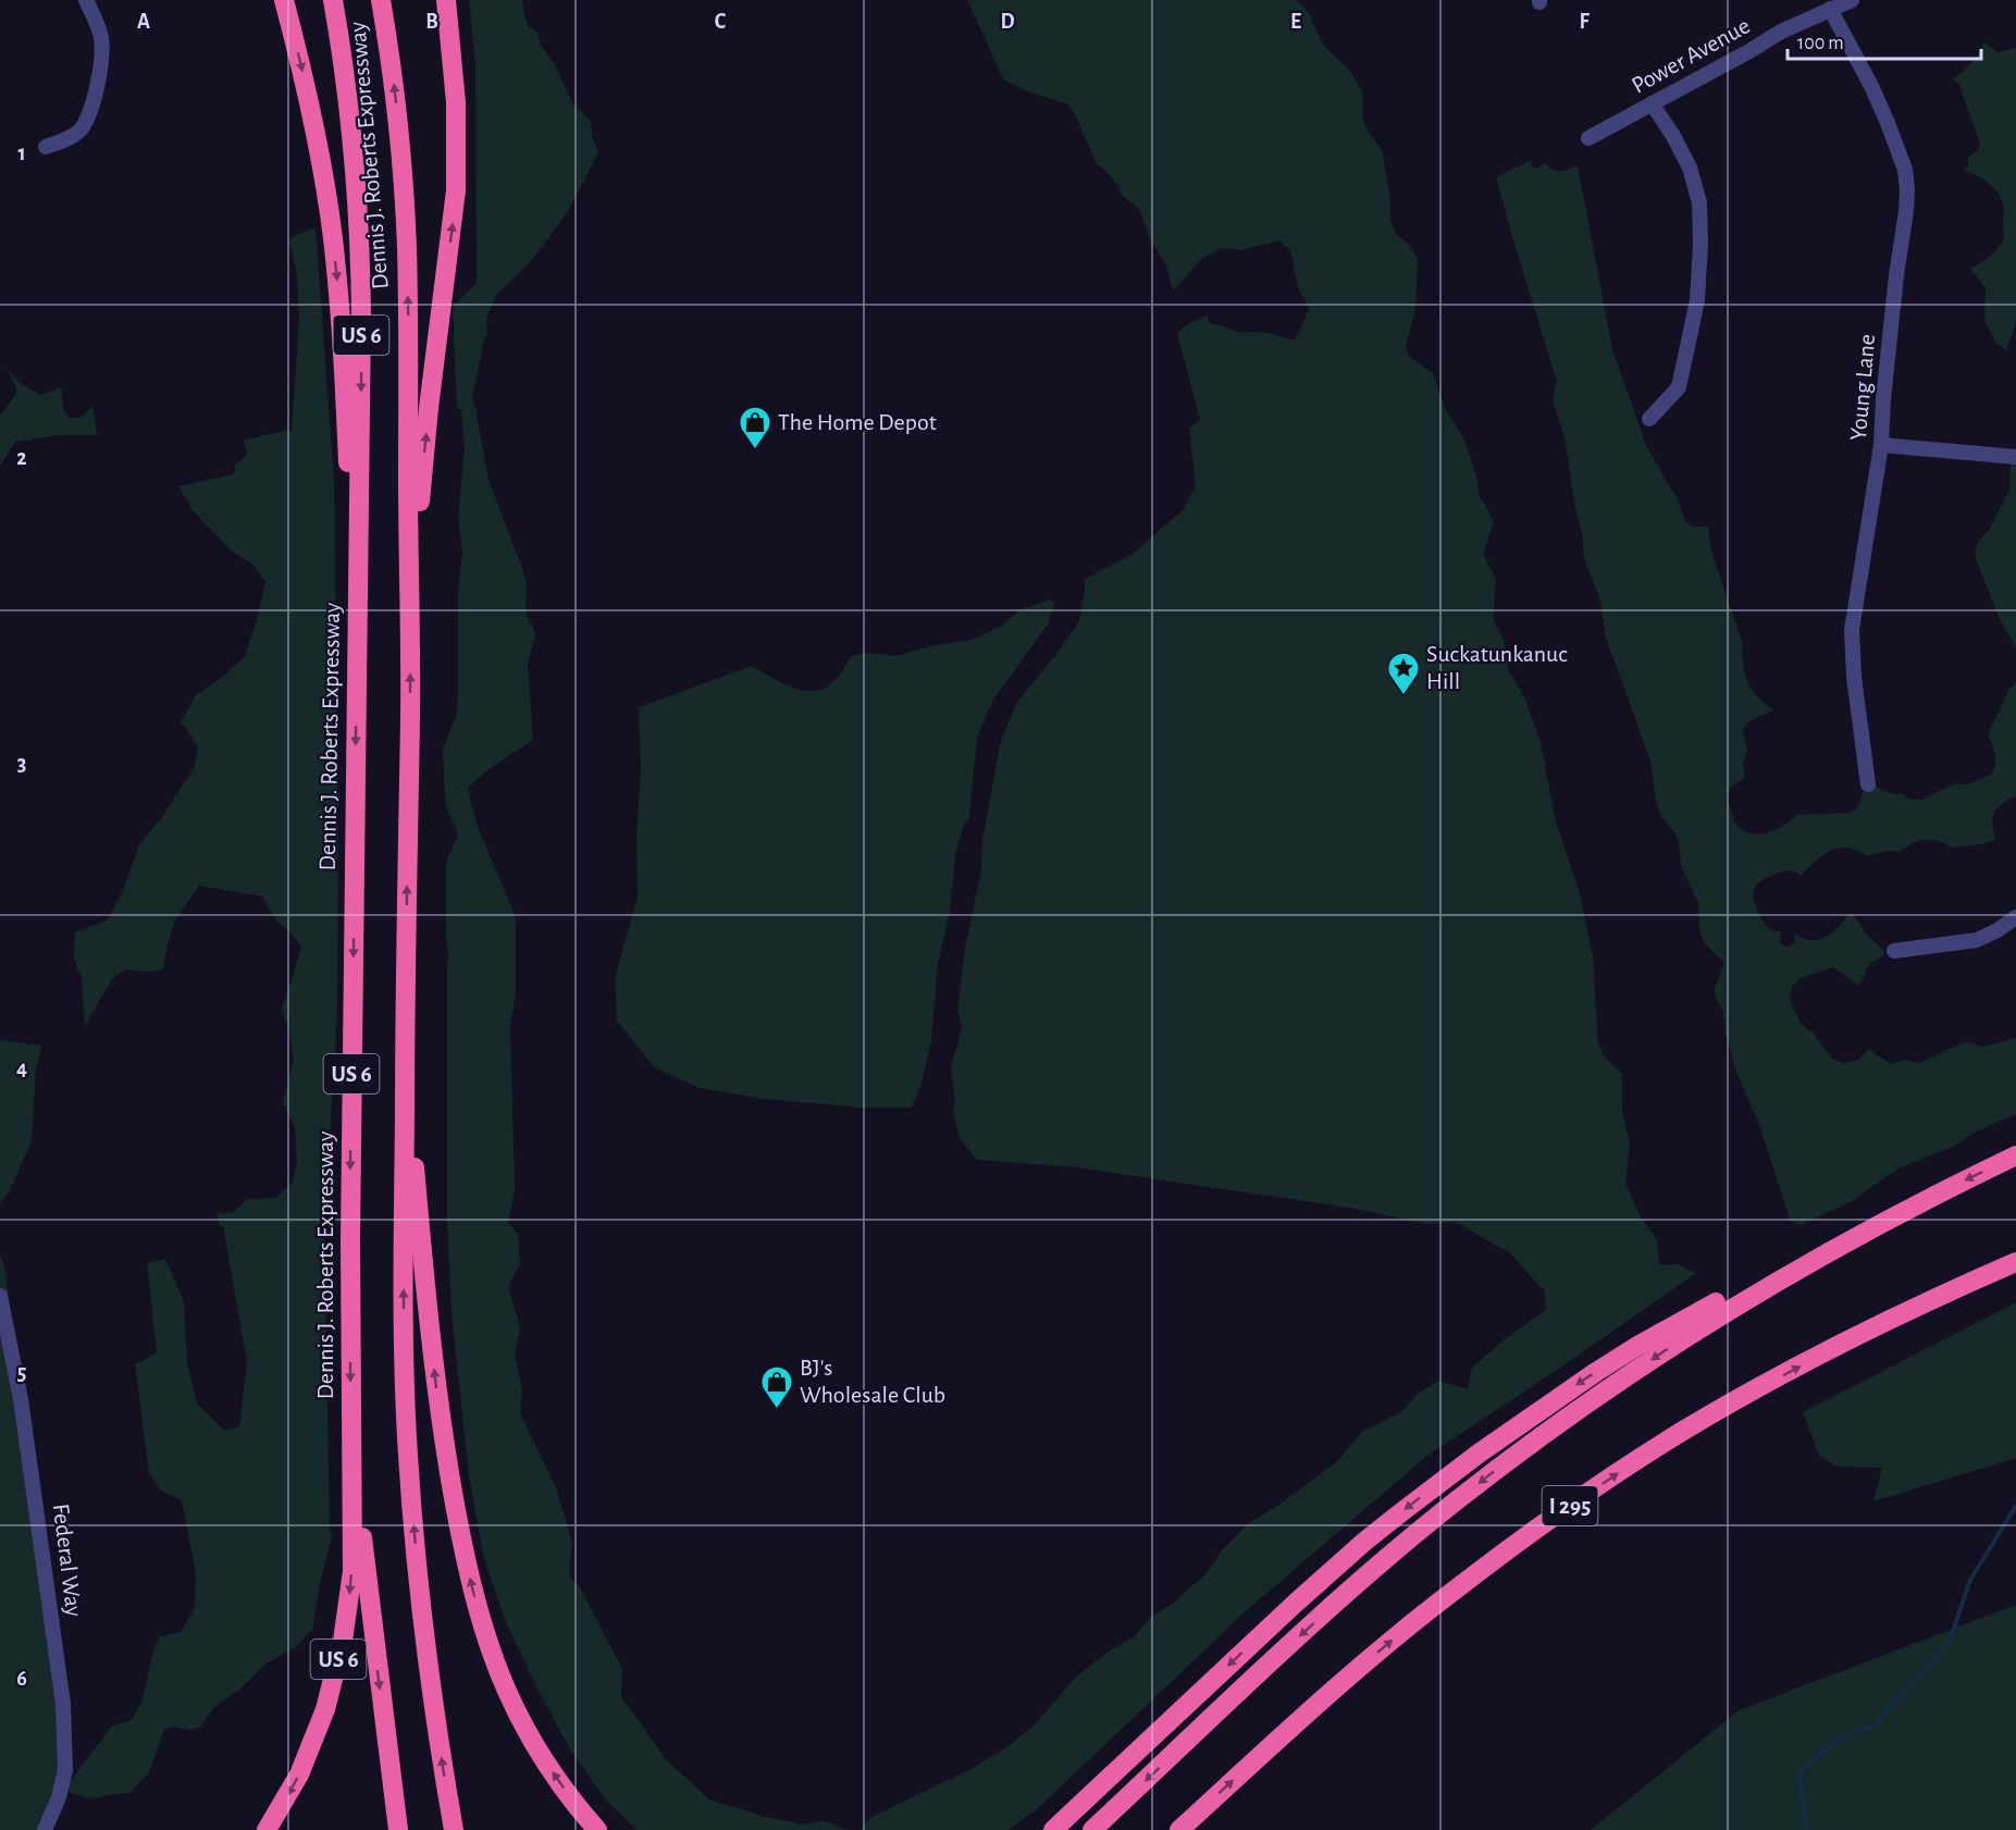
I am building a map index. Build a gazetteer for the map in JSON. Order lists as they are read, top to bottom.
{
  "streets": {
    "highway": ["Dennis J. Roberts Expressway", "US 6", "I 295"],
    "street": ["Power Avenue", "Young Lane", "Federal Way"]
  },
  "crossings": [
    ["Power Avenue", "Young Lane"],
    ["Dennis J. Roberts Expressway", "US 6"]
  ],
  "places": {
    "shop": ["The Home Depot", "BJ's Wholesale Club"],
    "place": ["Suckatunkanuc Hill"]
  },
  "scale_bar": "100 m",
  "grid": {
    "columns": [
      "A",
      "B",
      "C",
      "D",
      "E",
      "F"
    ],
    "rows": [
      "1",
      "2",
      "3",
      "4",
      "5",
      "6"
    ]
  }
}
